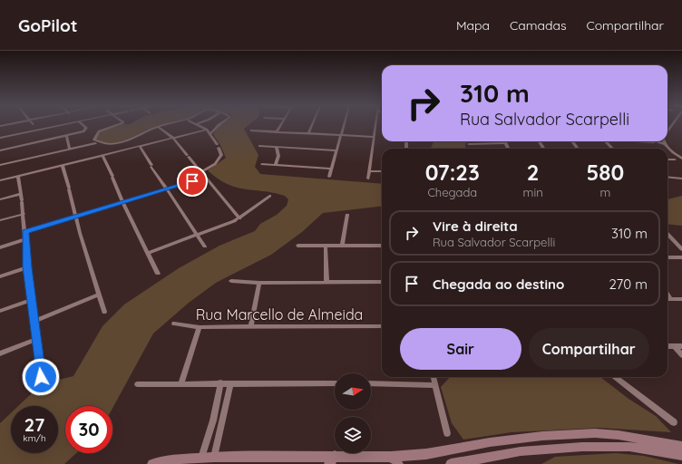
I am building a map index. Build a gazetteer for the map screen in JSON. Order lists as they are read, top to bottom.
{
  "streets": {
    "street": ["Rua Marcello de Almeida"]
  },
  "north": "right",
  "page": {
    "header": "GoPilot",
    "nav": ["Mapa", "Camadas", "Compartilhar"],
    "turn": ["310 m", "Rua Salvador Scarpelli"],
    "eta": [
      "07:23",
      "Chegada",
      "2",
      "min",
      "580",
      "m"
    ],
    "list": [
      {
        "name": "Vire à direita",
        "note": "Rua Salvador Scarpelli",
        "value": "310 m"
      },
      {
        "name": "Chegada ao destino",
        "value": "270 m"
      }
    ],
    "buttons": ["Sair", "Compartilhar"],
    "speed": "27 km/h",
    "limit": "30"
  }
}
